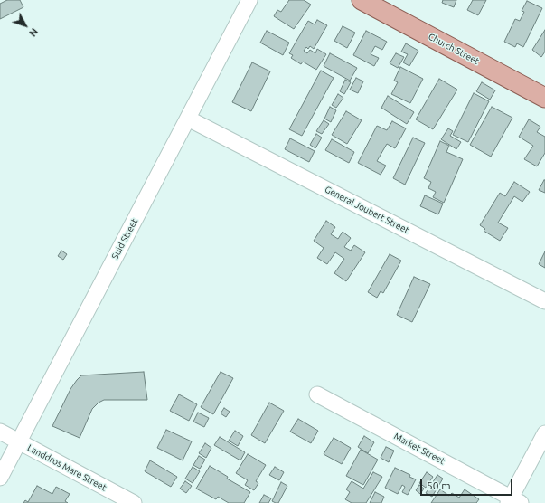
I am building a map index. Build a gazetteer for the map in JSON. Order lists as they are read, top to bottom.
{
  "streets": {
    "main road": ["Church Street"],
    "street": [
      "General Joubert Street",
      "Suid Street",
      "Market Street",
      "Landdros Mare Street"
    ]
  },
  "crossings": [
    ["General Joubert Street", "Suid Street"],
    ["Suid Street", "Landdros Mare Street"]
  ],
  "scale_bar": "50 m",
  "north": "bottom right"
}
